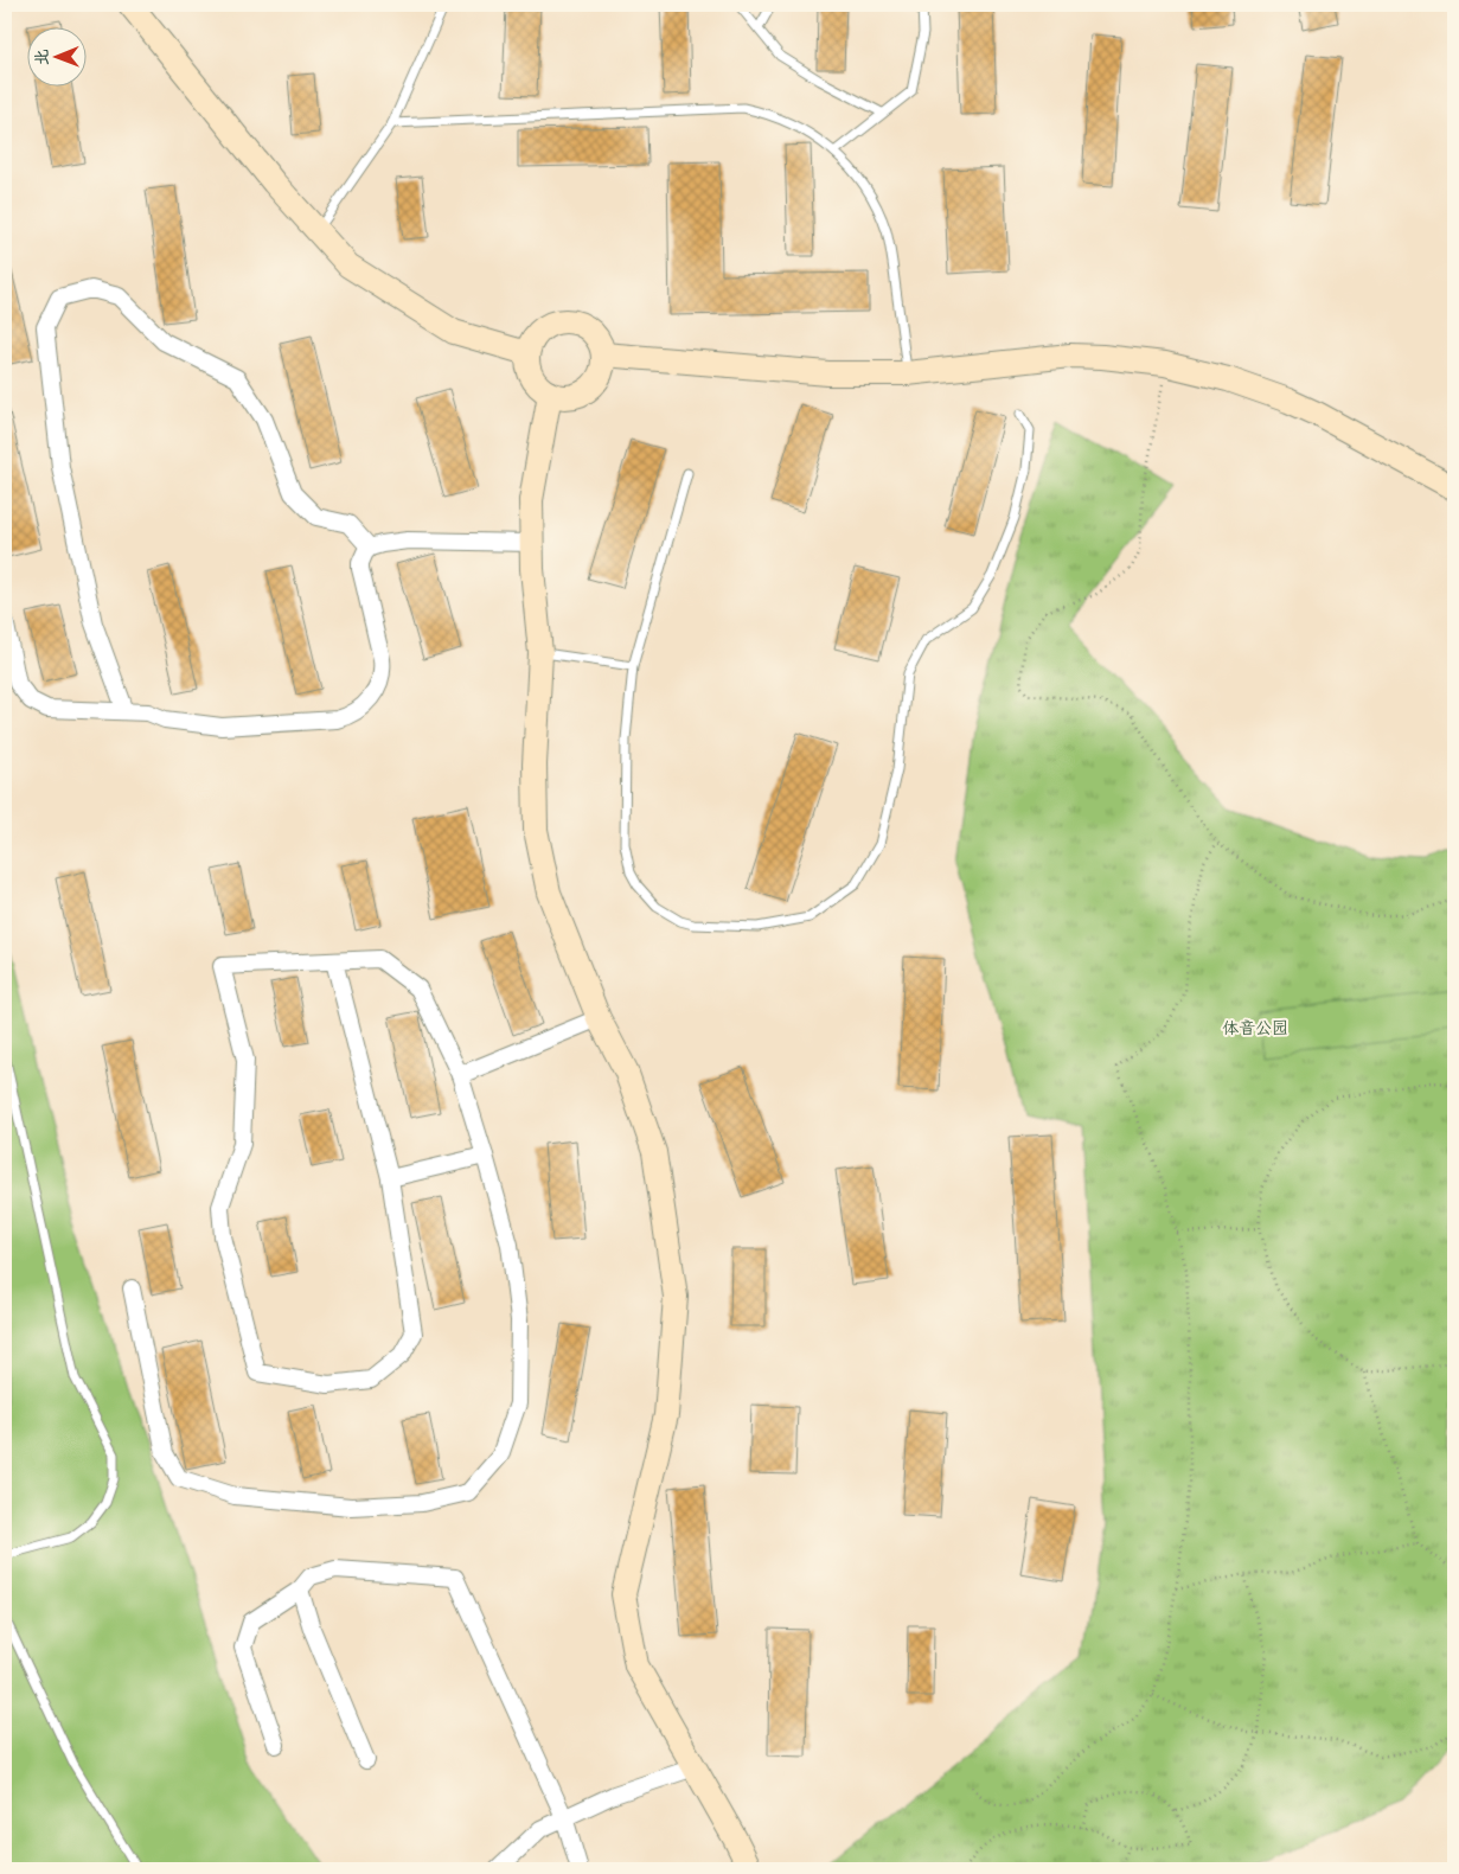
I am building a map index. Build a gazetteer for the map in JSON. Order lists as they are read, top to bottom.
{
  "parks": ["体音公园"],
  "north": "left"
}
